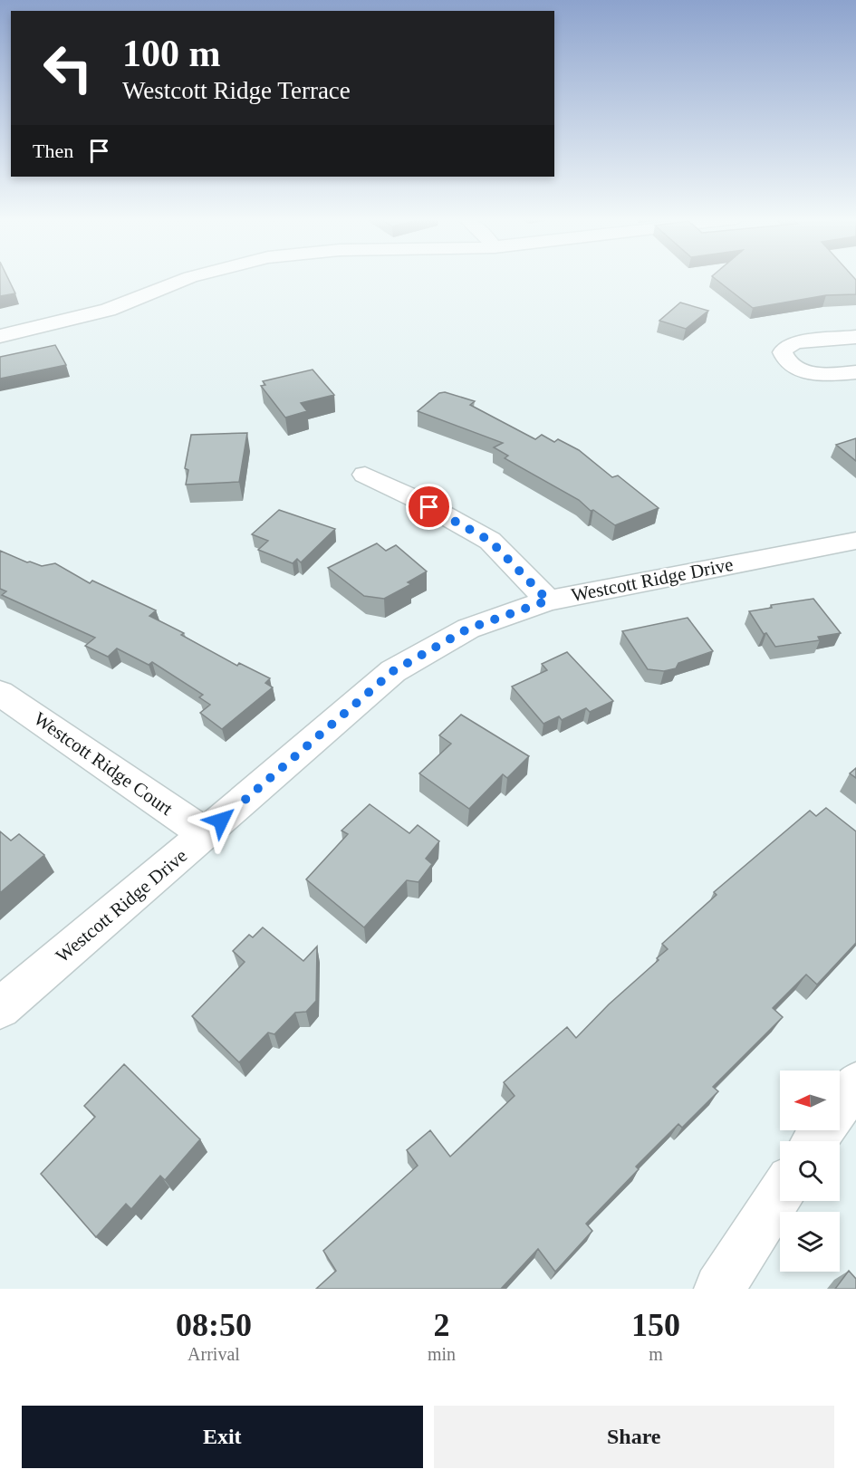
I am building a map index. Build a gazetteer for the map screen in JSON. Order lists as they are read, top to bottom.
{
  "streets": {
    "street": ["Westcott Ridge Drive", "Westcott Ridge Court"]
  },
  "crossings": [
    ["Westcott Ridge Drive", "Westcott Ridge Court"]
  ],
  "north": "left",
  "page": {
    "turn": ["100 m", "Westcott Ridge Terrace"],
    "then": "Then",
    "eta": [
      "08:50",
      "Arrival",
      "2",
      "min",
      "150",
      "m"
    ],
    "buttons": ["Exit", "Share"]
  }
}
